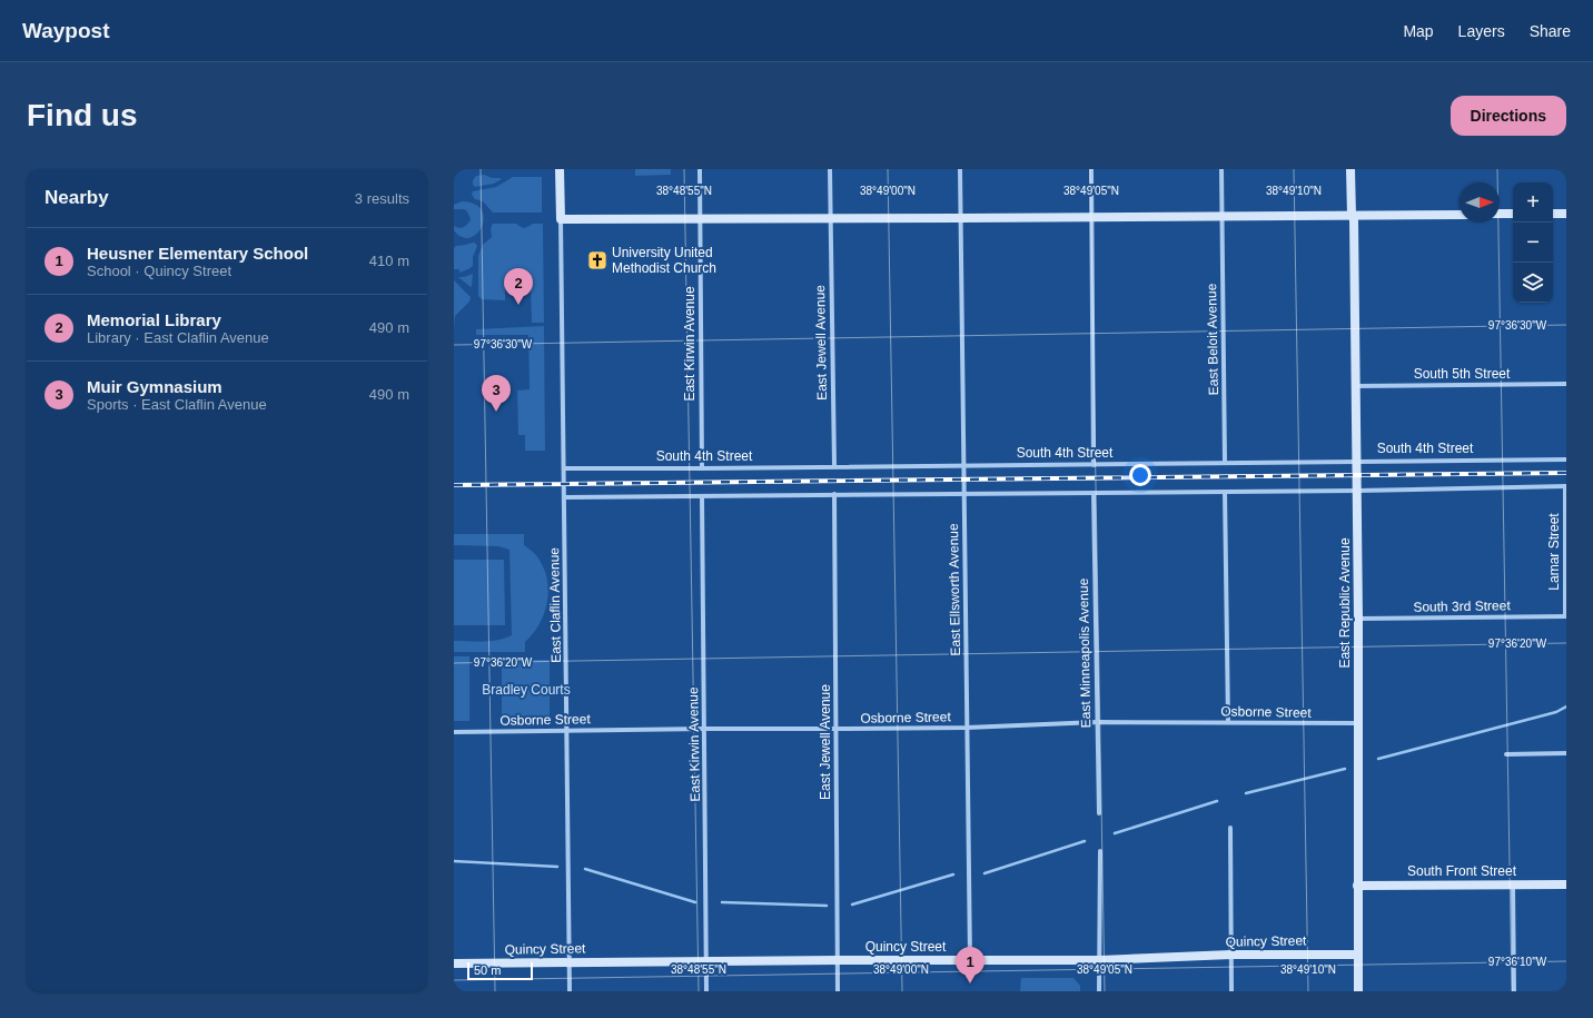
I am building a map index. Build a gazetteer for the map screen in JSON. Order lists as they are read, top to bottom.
{
  "streets": {
    "street": [
      "East Beloit Avenue",
      "East Jewell Avenue",
      "East Kirwin Avenue",
      "South 5th Street",
      "South 4th Street",
      "Lamar Street",
      "East Ellsworth Avenue",
      "East Republic Avenue",
      "East Claflin Avenue",
      "South 3rd Street",
      "East Minneapolis Avenue",
      "Osborne Street",
      "South Front Street",
      "Quincy Street"
    ]
  },
  "crossings": [
    ["East Beloit Avenue", "South 4th Street"],
    ["East Jewell Avenue", "South 4th Street"],
    ["East Jewell Avenue", "Osborne Street"],
    ["East Jewell Avenue", "Quincy Street"],
    ["East Kirwin Avenue", "South 4th Street"],
    ["East Kirwin Avenue", "Osborne Street"],
    ["East Kirwin Avenue", "Quincy Street"],
    ["South 5th Street", "East Republic Avenue"],
    ["South 4th Street", "East Ellsworth Avenue"],
    ["South 4th Street", "East Republic Avenue"],
    ["South 4th Street", "East Claflin Avenue"],
    ["Lamar Street", "South 3rd Street"],
    ["East Ellsworth Avenue", "Osborne Street"],
    ["East Ellsworth Avenue", "Quincy Street"],
    ["East Republic Avenue", "South 3rd Street"],
    ["East Republic Avenue", "Osborne Street"],
    ["East Republic Avenue", "South Front Street"],
    ["East Republic Avenue", "Quincy Street"],
    ["East Claflin Avenue", "Osborne Street"],
    ["East Claflin Avenue", "Quincy Street"],
    ["East Minneapolis Avenue", "Osborne Street"]
  ],
  "parks": ["Bradley Courts"],
  "places": {
    "church": ["University United Methodist Church"]
  },
  "scale_bar": "50 m",
  "north": "right",
  "page": {
    "header": "Waypost",
    "nav": ["Map", "Layers", "Share"],
    "buttons": "Directions",
    "title": "Find us",
    "heading": ["Nearby", "3 results"],
    "map_buttons": ["+", "−"],
    "list": [
      {
        "mark": "1",
        "name": "Heusner Elementary School",
        "note": "School · Quincy Street",
        "value": "410 m"
      },
      {
        "mark": "2",
        "name": "Memorial Library",
        "note": "Library · East Claflin Avenue",
        "value": "490 m"
      },
      {
        "mark": "3",
        "name": "Muir Gymnasium",
        "note": "Sports · East Claflin Avenue",
        "value": "490 m"
      }
    ],
    "pins": ["2", "3", "1"],
    "scale": "50 m"
  },
  "coordinates": [
    "38°48'55\"N",
    "38°49'00\"N",
    "38°49'05\"N",
    "38°49'10\"N",
    "97°36'30\"W",
    "97°36'20\"W",
    "97°36'10\"W"
  ]
}
